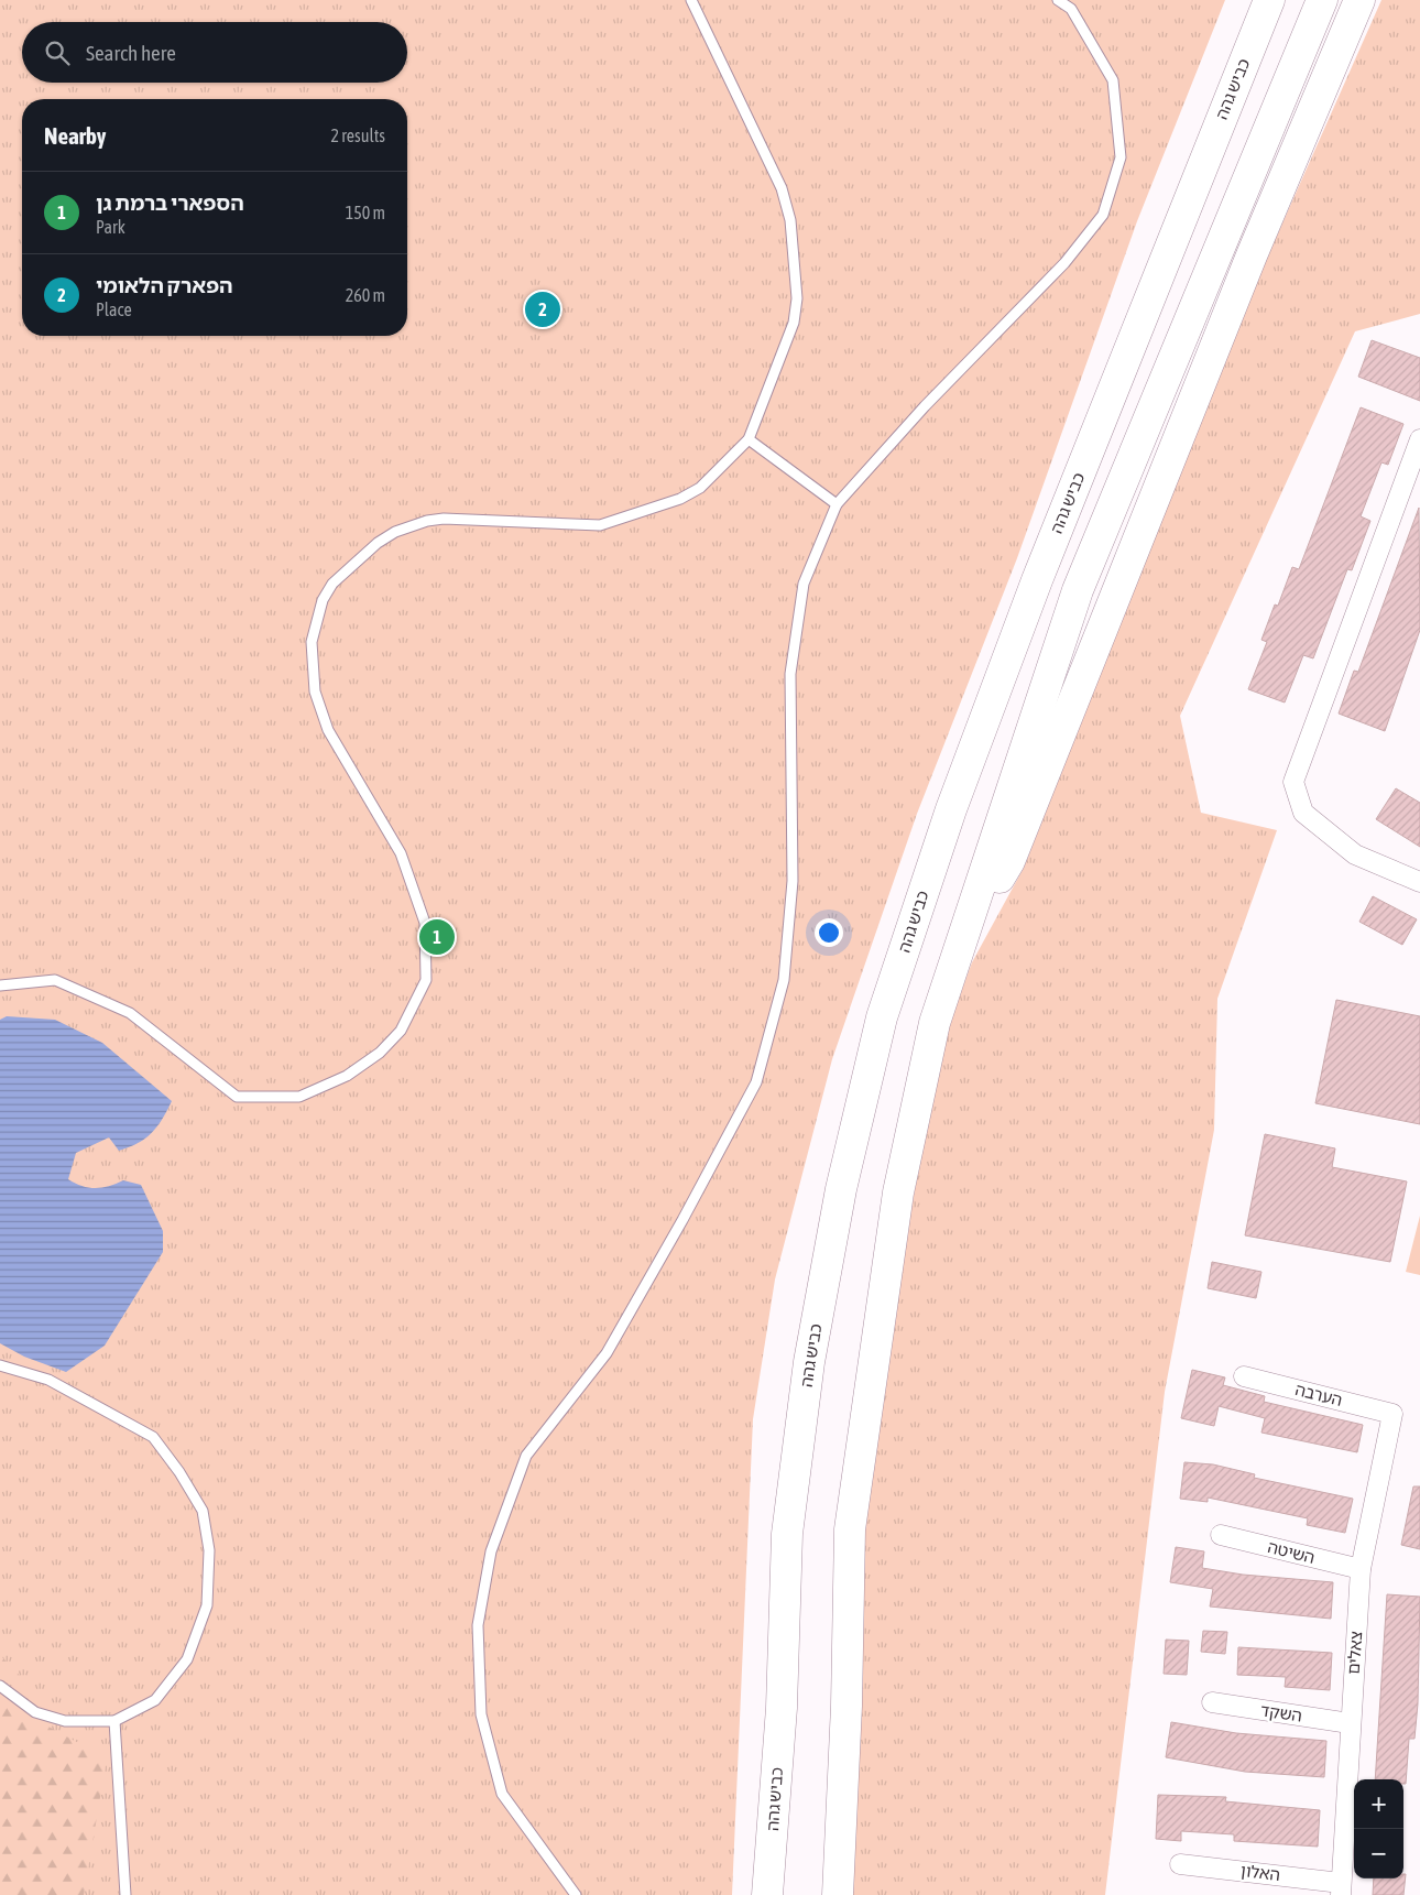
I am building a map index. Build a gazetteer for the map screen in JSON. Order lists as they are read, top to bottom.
{
  "streets": {
    "highway": ["כביש גהה"],
    "street": [
      "הערבה",
      "השיטה",
      "צאלים",
      "השקד",
      "האלון"
    ]
  },
  "crossings": [
    ["הערבה", "צאלים"],
    ["השיטה", "צאלים"],
    ["צאלים", "השקד"],
    ["צאלים", "האלון"]
  ],
  "page": {
    "search": "Search here",
    "heading": ["Nearby", "2 results"],
    "list": [
      {
        "mark": "1",
        "name": "הספארי ברמת גן",
        "note": "Park",
        "value": "150 m"
      },
      {
        "mark": "2",
        "name": "הפארק הלאומי",
        "note": "Place",
        "value": "260 m"
      }
    ],
    "pins": ["2", "1"],
    "map_buttons": ["+", "−"]
  }
}
